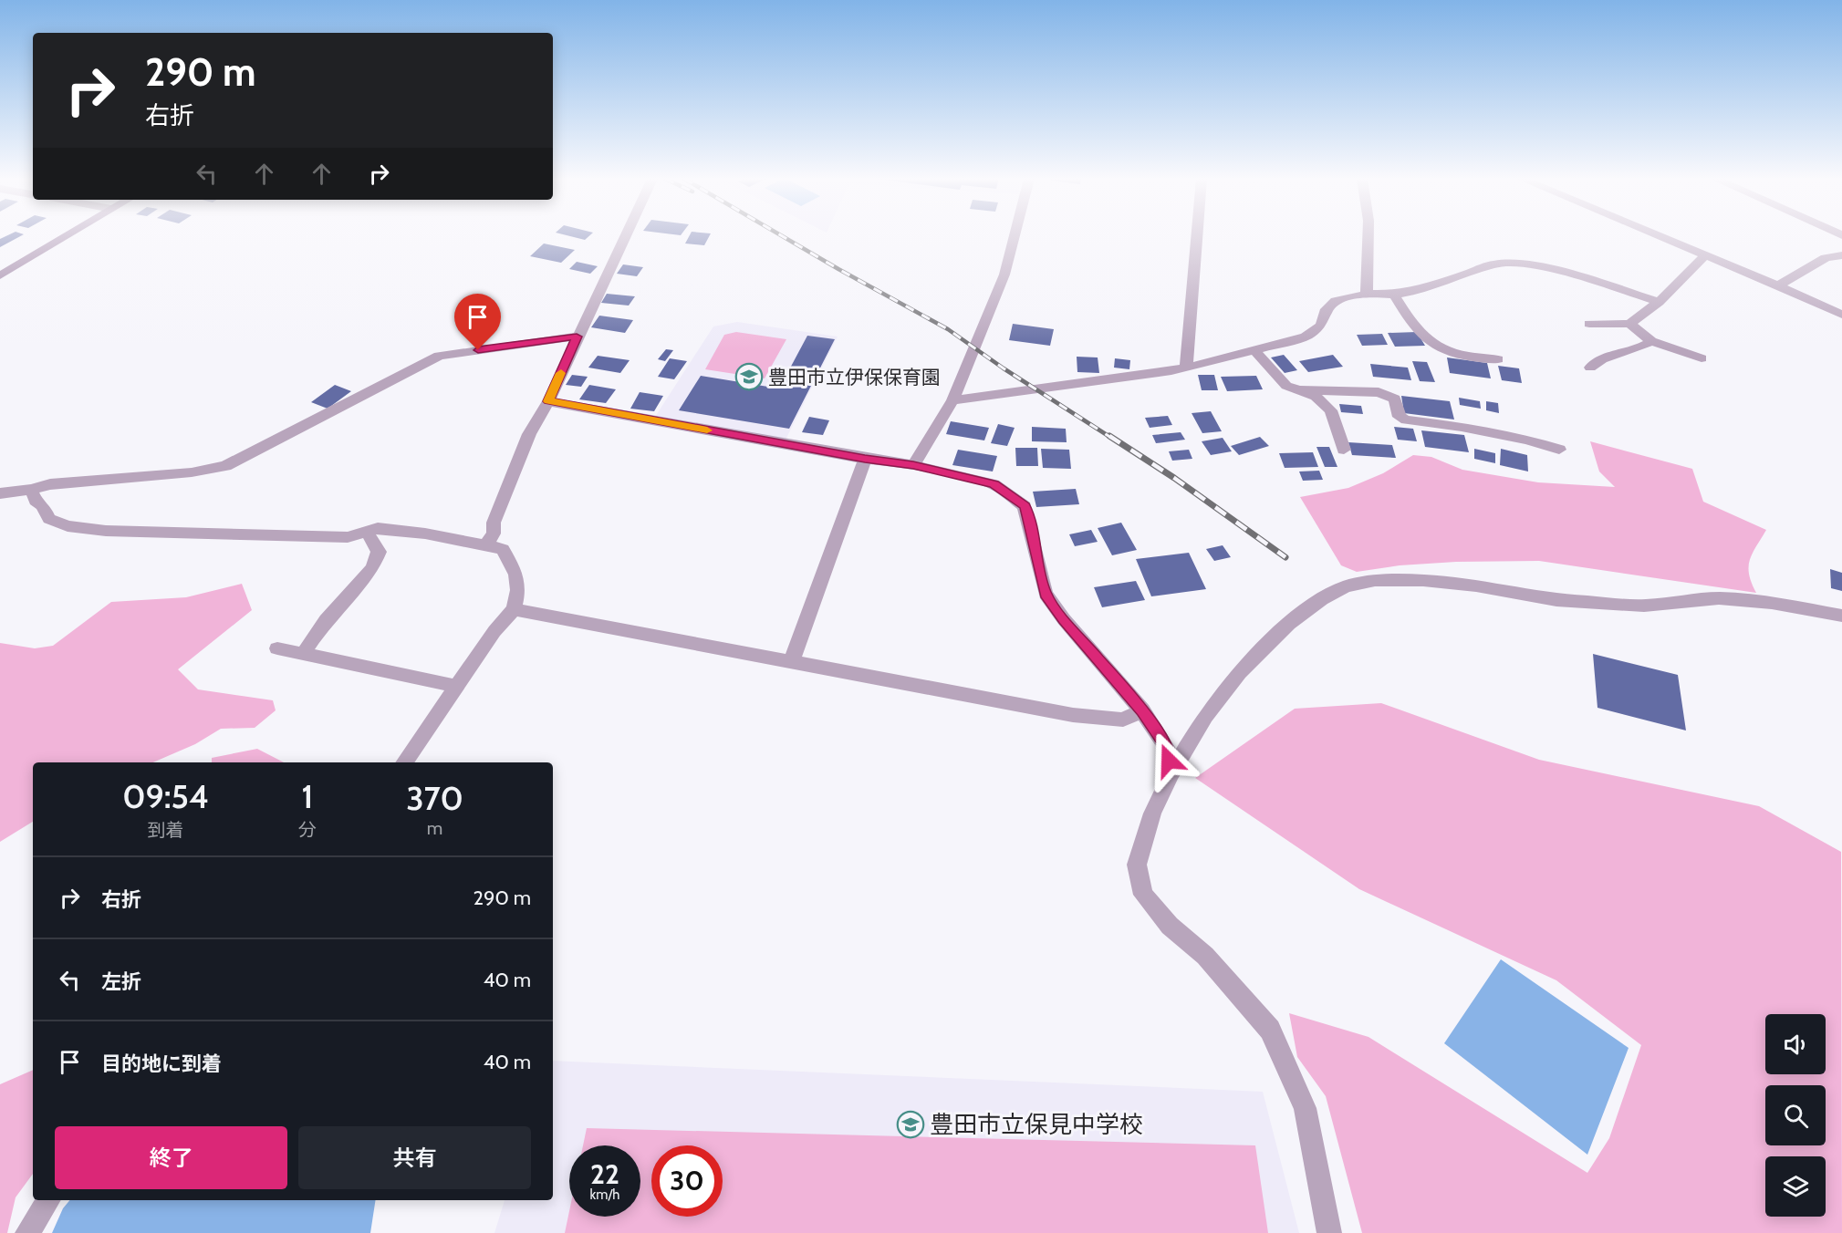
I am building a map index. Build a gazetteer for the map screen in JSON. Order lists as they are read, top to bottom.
{
  "places": {
    "school or university": ["豊田市立伊保保育園", "豊田市立保見中学校"]
  },
  "page": {
    "turn": ["290 m", "右折"],
    "eta": [
      "09:54",
      "到着",
      "1",
      "分",
      "370",
      "m"
    ],
    "list": [
      {
        "name": "右折",
        "value": "290 m"
      },
      {
        "name": "左折",
        "value": "40 m"
      },
      {
        "name": "目的地に到着",
        "value": "40 m"
      }
    ],
    "buttons": ["終了", "共有"],
    "speed": "22 km/h",
    "limit": "30"
  }
}
